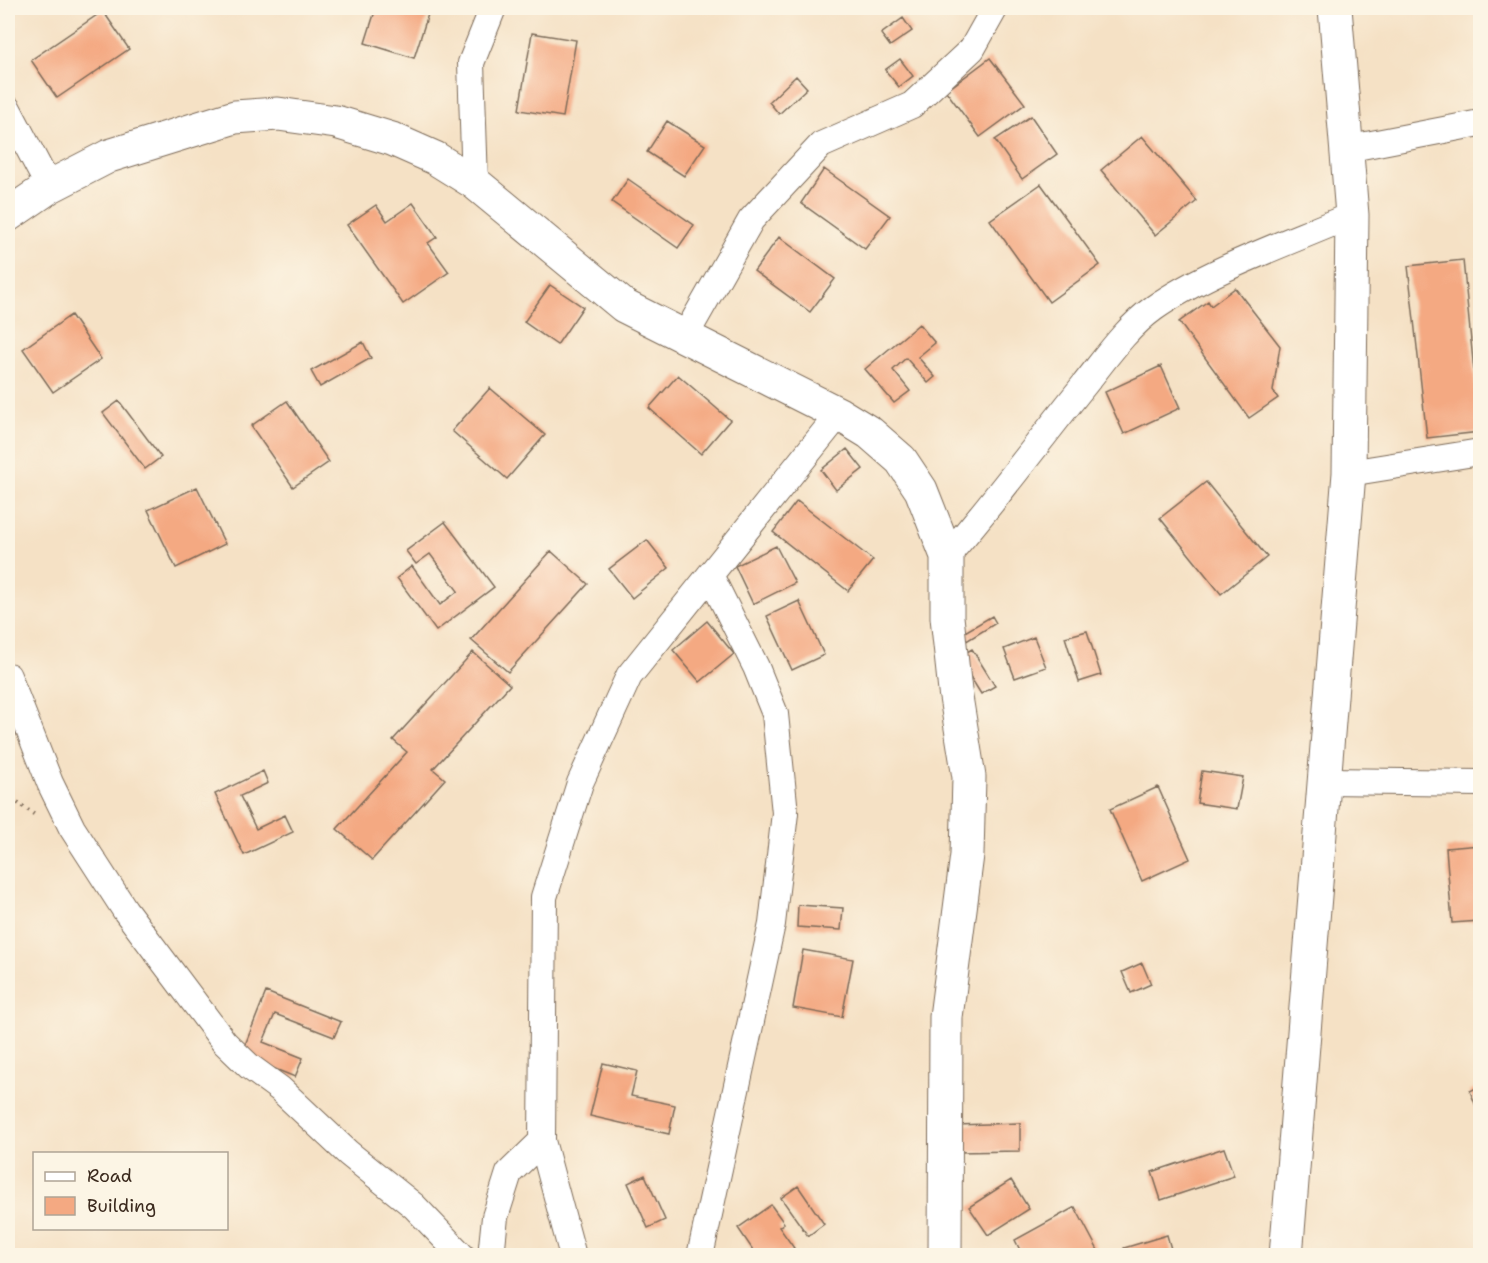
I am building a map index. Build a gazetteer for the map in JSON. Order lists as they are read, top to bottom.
{
  "legend": ["Road", "Building"]
}
